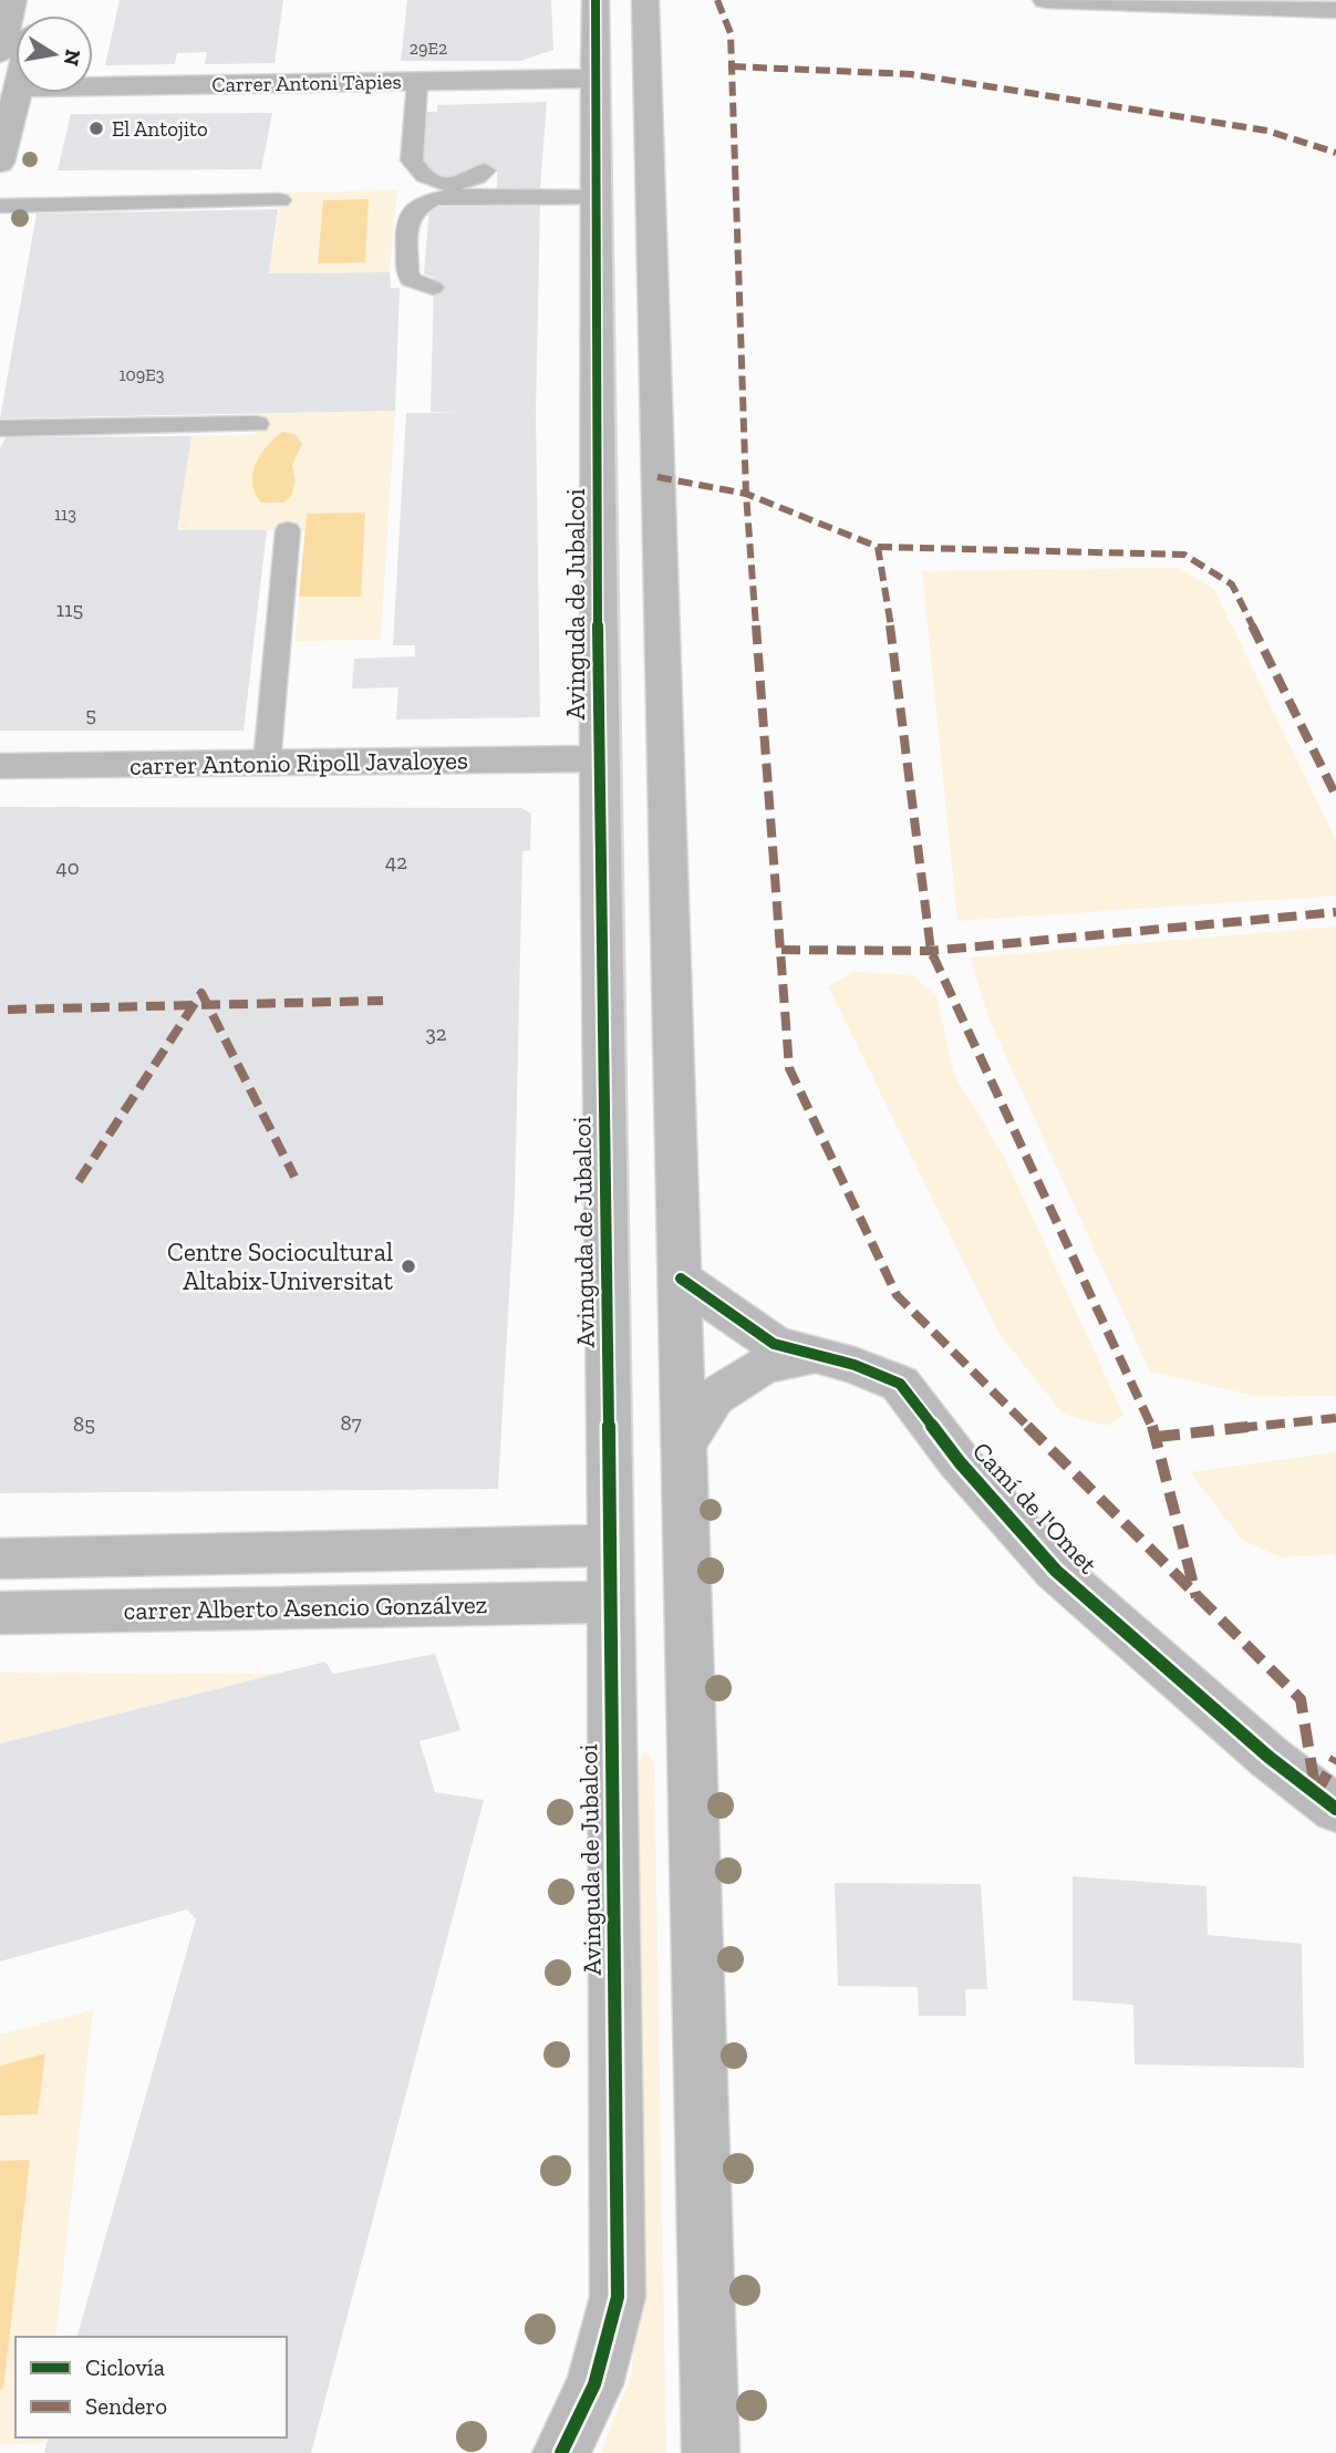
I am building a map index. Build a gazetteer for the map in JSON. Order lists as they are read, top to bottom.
{
  "streets": {
    "street": [
      "Carrer Antoni Tàpies",
      "Avinguda de Jubalcoi",
      "carrer Antonio Ripoll Javaloyes",
      "Camí de l'Omet",
      "carrer Alberto Asencio Gonzálvez"
    ]
  },
  "crossings": [
    ["Carrer Antoni Tàpies", "Avinguda de Jubalcoi"],
    ["Avinguda de Jubalcoi", "carrer Antonio Ripoll Javaloyes"],
    ["Avinguda de Jubalcoi", "carrer Alberto Asencio Gonzálvez"]
  ],
  "places": ["El Antojito", "Centre Sociocultural Altabix-Universitat"],
  "house_numbers": [
    "29E2",
    "109E3",
    "113",
    "115",
    "5",
    "42",
    "40",
    "32",
    "87",
    "85"
  ],
  "legend": ["Ciclovía", "Sendero"],
  "north": "right"
}
